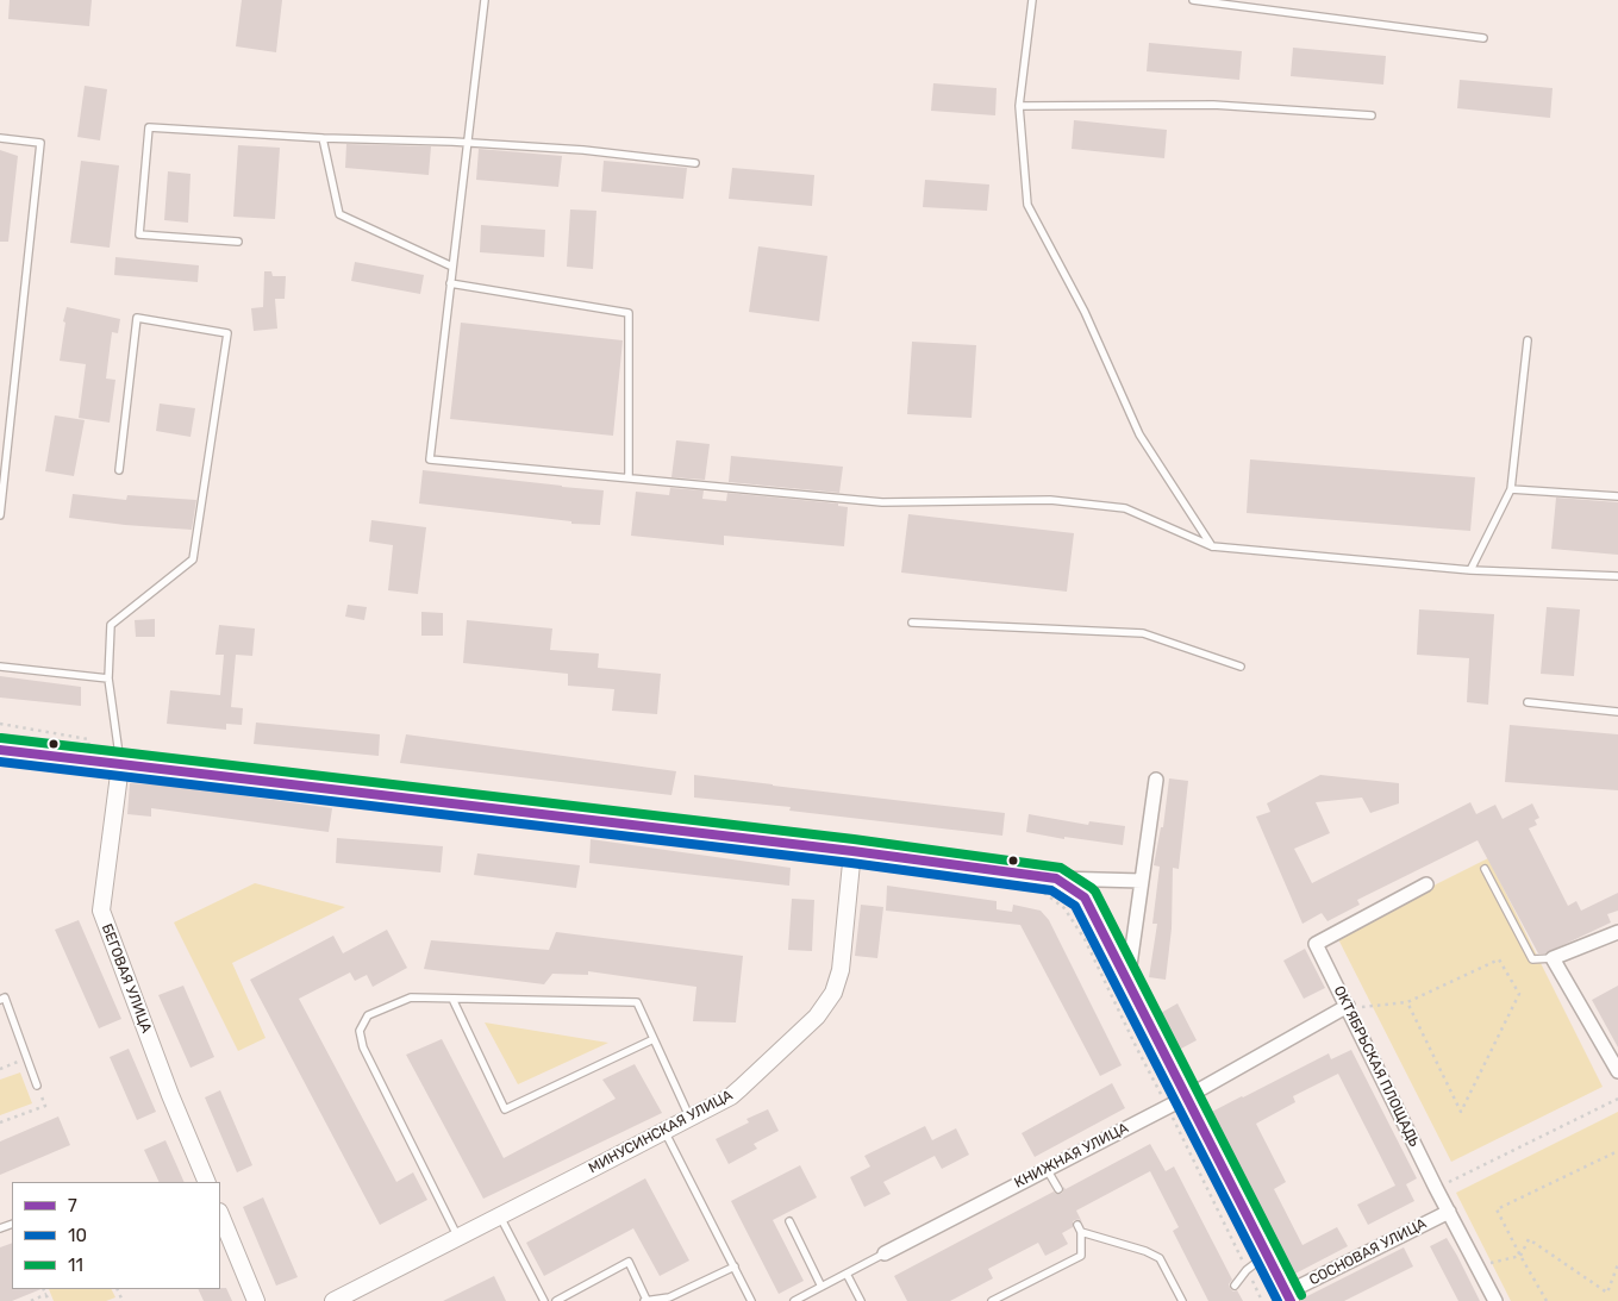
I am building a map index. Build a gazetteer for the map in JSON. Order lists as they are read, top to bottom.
{
  "streets": {
    "street": [
      "БЕГОВАЯ УЛИЦА",
      "ОКТЯБРЬСКАЯ ПЛОЩАДЬ",
      "МИНУСИНСКАЯ УЛИЦА",
      "КНИЖНАЯ УЛИЦА",
      "СОСНОВАЯ УЛИЦА"
    ]
  },
  "crossings": [
    ["ОКТЯБРЬСКАЯ ПЛОЩАДЬ", "КНИЖНАЯ УЛИЦА"],
    ["ОКТЯБРЬСКАЯ ПЛОЩАДЬ", "СОСНОВАЯ УЛИЦА"]
  ],
  "lines": ["transit line 11", "transit line 7", "transit line 10"],
  "legend": ["7", "10", "11"]
}
